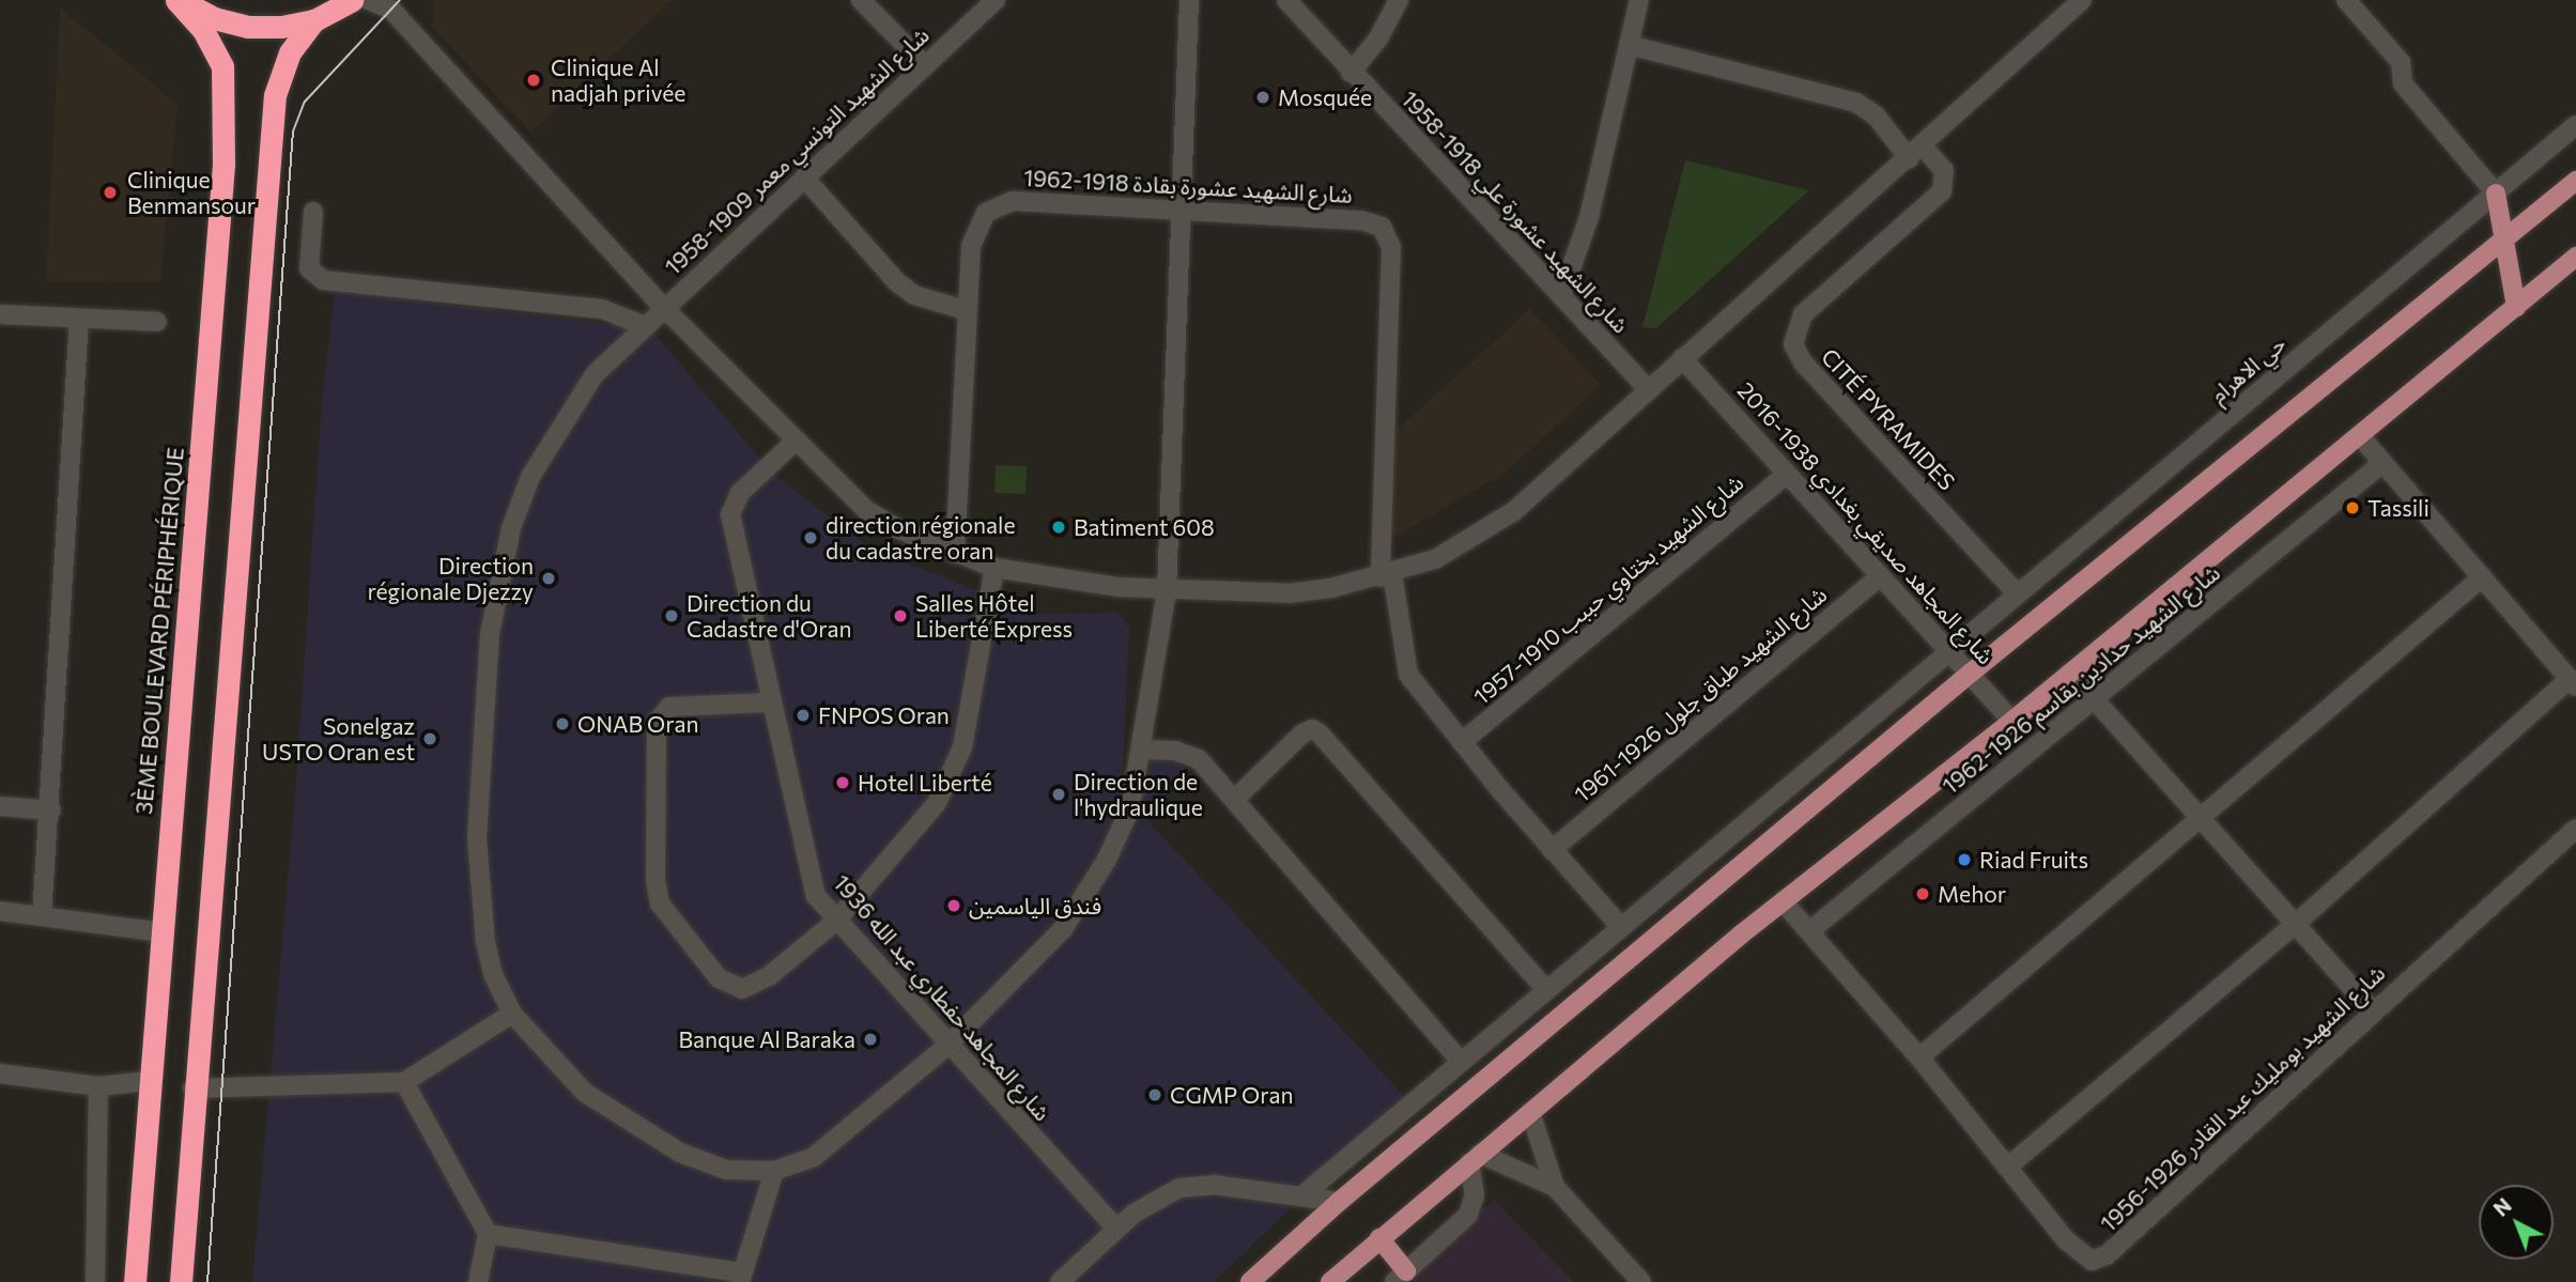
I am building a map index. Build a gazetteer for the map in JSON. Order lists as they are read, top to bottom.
{
  "streets": {
    "highway": ["3ÈME BOULEVARD PÉRIPHÉRIQUE"],
    "street": [
      "شارع الشهيد التونسي معمر 1909-1958",
      "شارع الشهيد عشورة بقادة 1918-1962",
      "شارع الشهيد عشورة علي 1918-1958",
      "حي الاهرام",
      "CITÉ PYRAMIDES",
      "شارع المجاهد صديقي بغدادي 1938-2016",
      "شارع الشهيد بختاوي حببب 1910-1957",
      "شارع الشهيد حدادين بقاسم 1926-1962",
      "شارع الشهيد طباق جلول 1926-1961",
      "شارع المجاهد حفطاري عبد الله 1936",
      "شارع الشهيد بومليك عبد القادر 1926-1956"
    ]
  },
  "crossings": [
    ["حي الاهرام", "CITÉ PYRAMIDES"],
    ["حي الاهرام", "شارع المجاهد صديقي بغدادي 1938-2016"],
    ["شارع المجاهد صديقي بغدادي 1938-2016", "شارع الشهيد بختاوي حببب 1910-1957"],
    ["شارع المجاهد صديقي بغدادي 1938-2016", "شارع الشهيد طباق جلول 1926-1961"],
    ["شارع الشهيد حدادين بقاسم 1926-1962", "شارع الشهيد بومليك عبد القادر 1926-1956"]
  ],
  "places": [
    "Clinique Al nadjah privée",
    "Mosquée",
    "Clinique Benmansour",
    "Tassili",
    "Batiment 608",
    "direction régionale du cadastre oran",
    "Direction régionale Djezzy",
    "Direction du Cadastre d'Oran",
    "Salles Hôtel Liberté Express",
    "FNPOS Oran",
    "ONAB Oran",
    "Sonelgaz USTO Oran est",
    "Hotel Liberté",
    "Direction de l'hydraulique",
    "Riad Fruits",
    "Mehor",
    "فندق الياسمين",
    "Banque Al Baraka",
    "CGMP Oran"
  ],
  "north": "top left"
}
